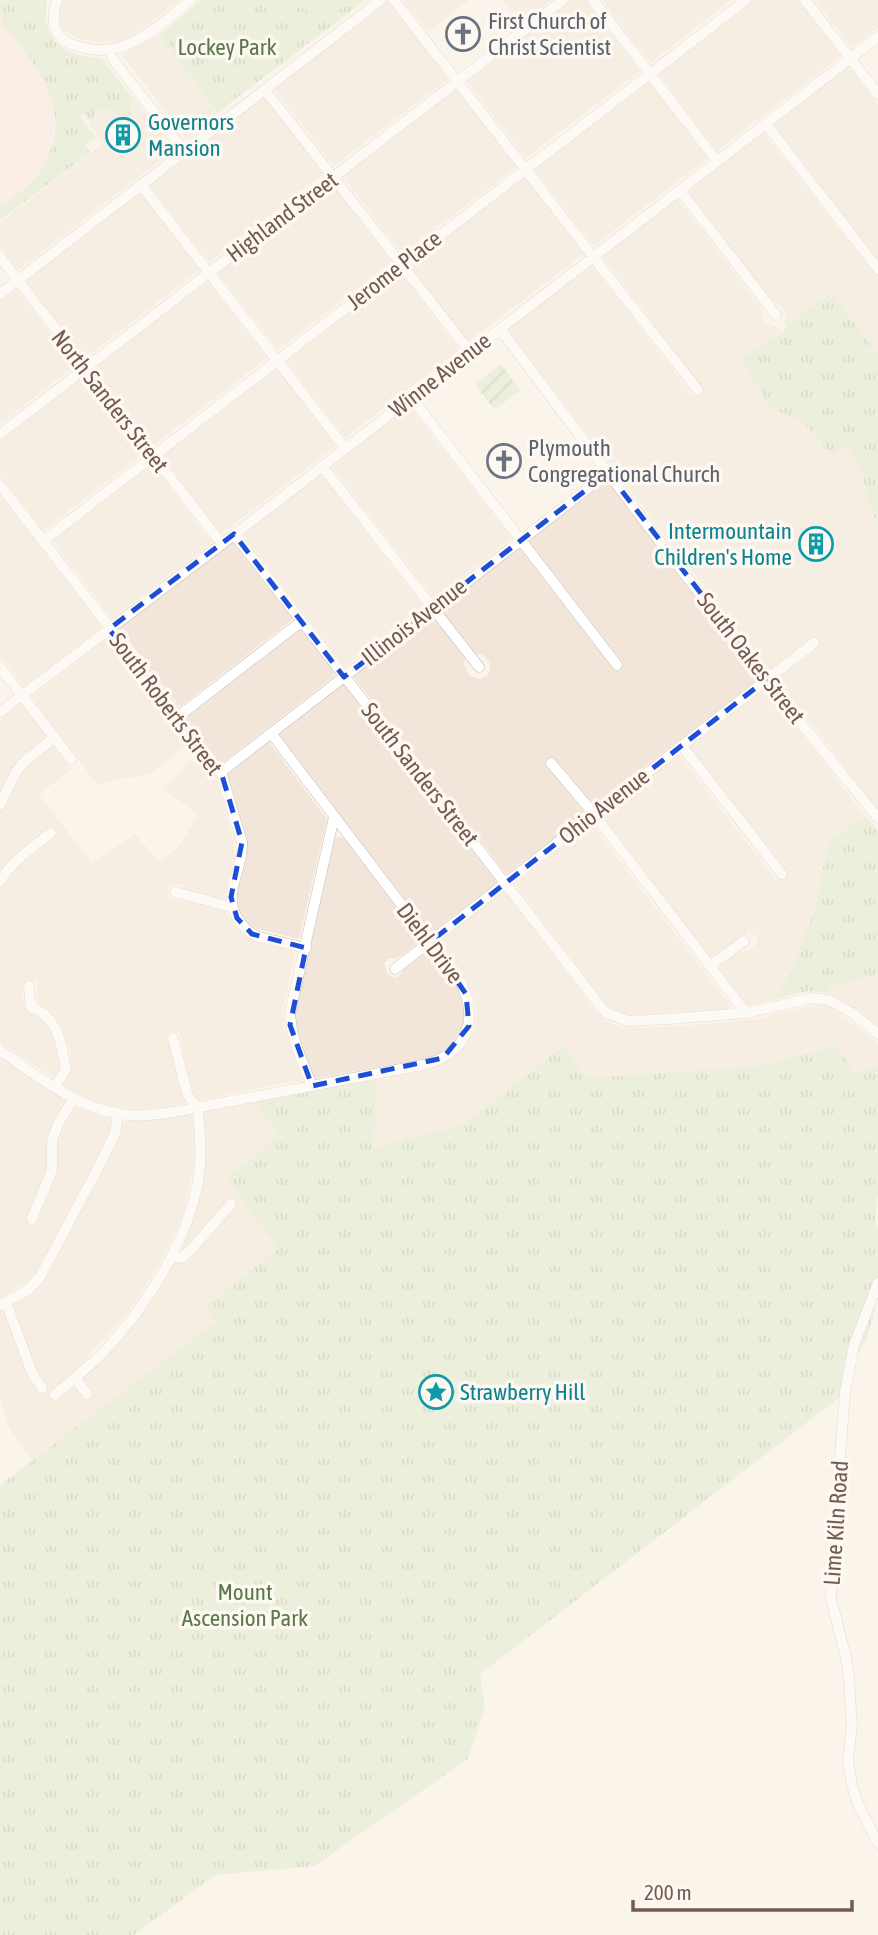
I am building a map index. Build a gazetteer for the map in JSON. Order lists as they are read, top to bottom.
{
  "streets": {
    "street": [
      "Highland Street",
      "Jerome Place",
      "Winne Avenue",
      "North Sanders Street",
      "Illinois Avenue",
      "South Oakes Street",
      "South Roberts Street",
      "South Sanders Street",
      "Ohio Avenue",
      "Diehl Drive",
      "Lime Kiln Road"
    ]
  },
  "crossings": [
    ["Highland Street", "North Sanders Street"],
    ["Jerome Place", "North Sanders Street"],
    ["Jerome Place", "South Roberts Street"],
    ["Winne Avenue", "North Sanders Street"],
    ["Winne Avenue", "South Oakes Street"],
    ["Winne Avenue", "South Roberts Street"],
    ["Winne Avenue", "South Sanders Street"],
    ["Illinois Avenue", "South Oakes Street"],
    ["Illinois Avenue", "South Roberts Street"],
    ["Illinois Avenue", "South Sanders Street"],
    ["Illinois Avenue", "Diehl Drive"],
    ["South Oakes Street", "Ohio Avenue"],
    ["South Sanders Street", "Ohio Avenue"],
    ["Ohio Avenue", "Diehl Drive"]
  ],
  "parks": ["Lockey Park", "Mount Ascension Park"],
  "places": {
    "church": ["First Church of Christ Scientist", "Plymouth Congregational Church"],
    "building": ["Governors Mansion", "Intermountain Children's Home"],
    "place": ["Strawberry Hill"]
  },
  "scale_bar": "200 m"
}
